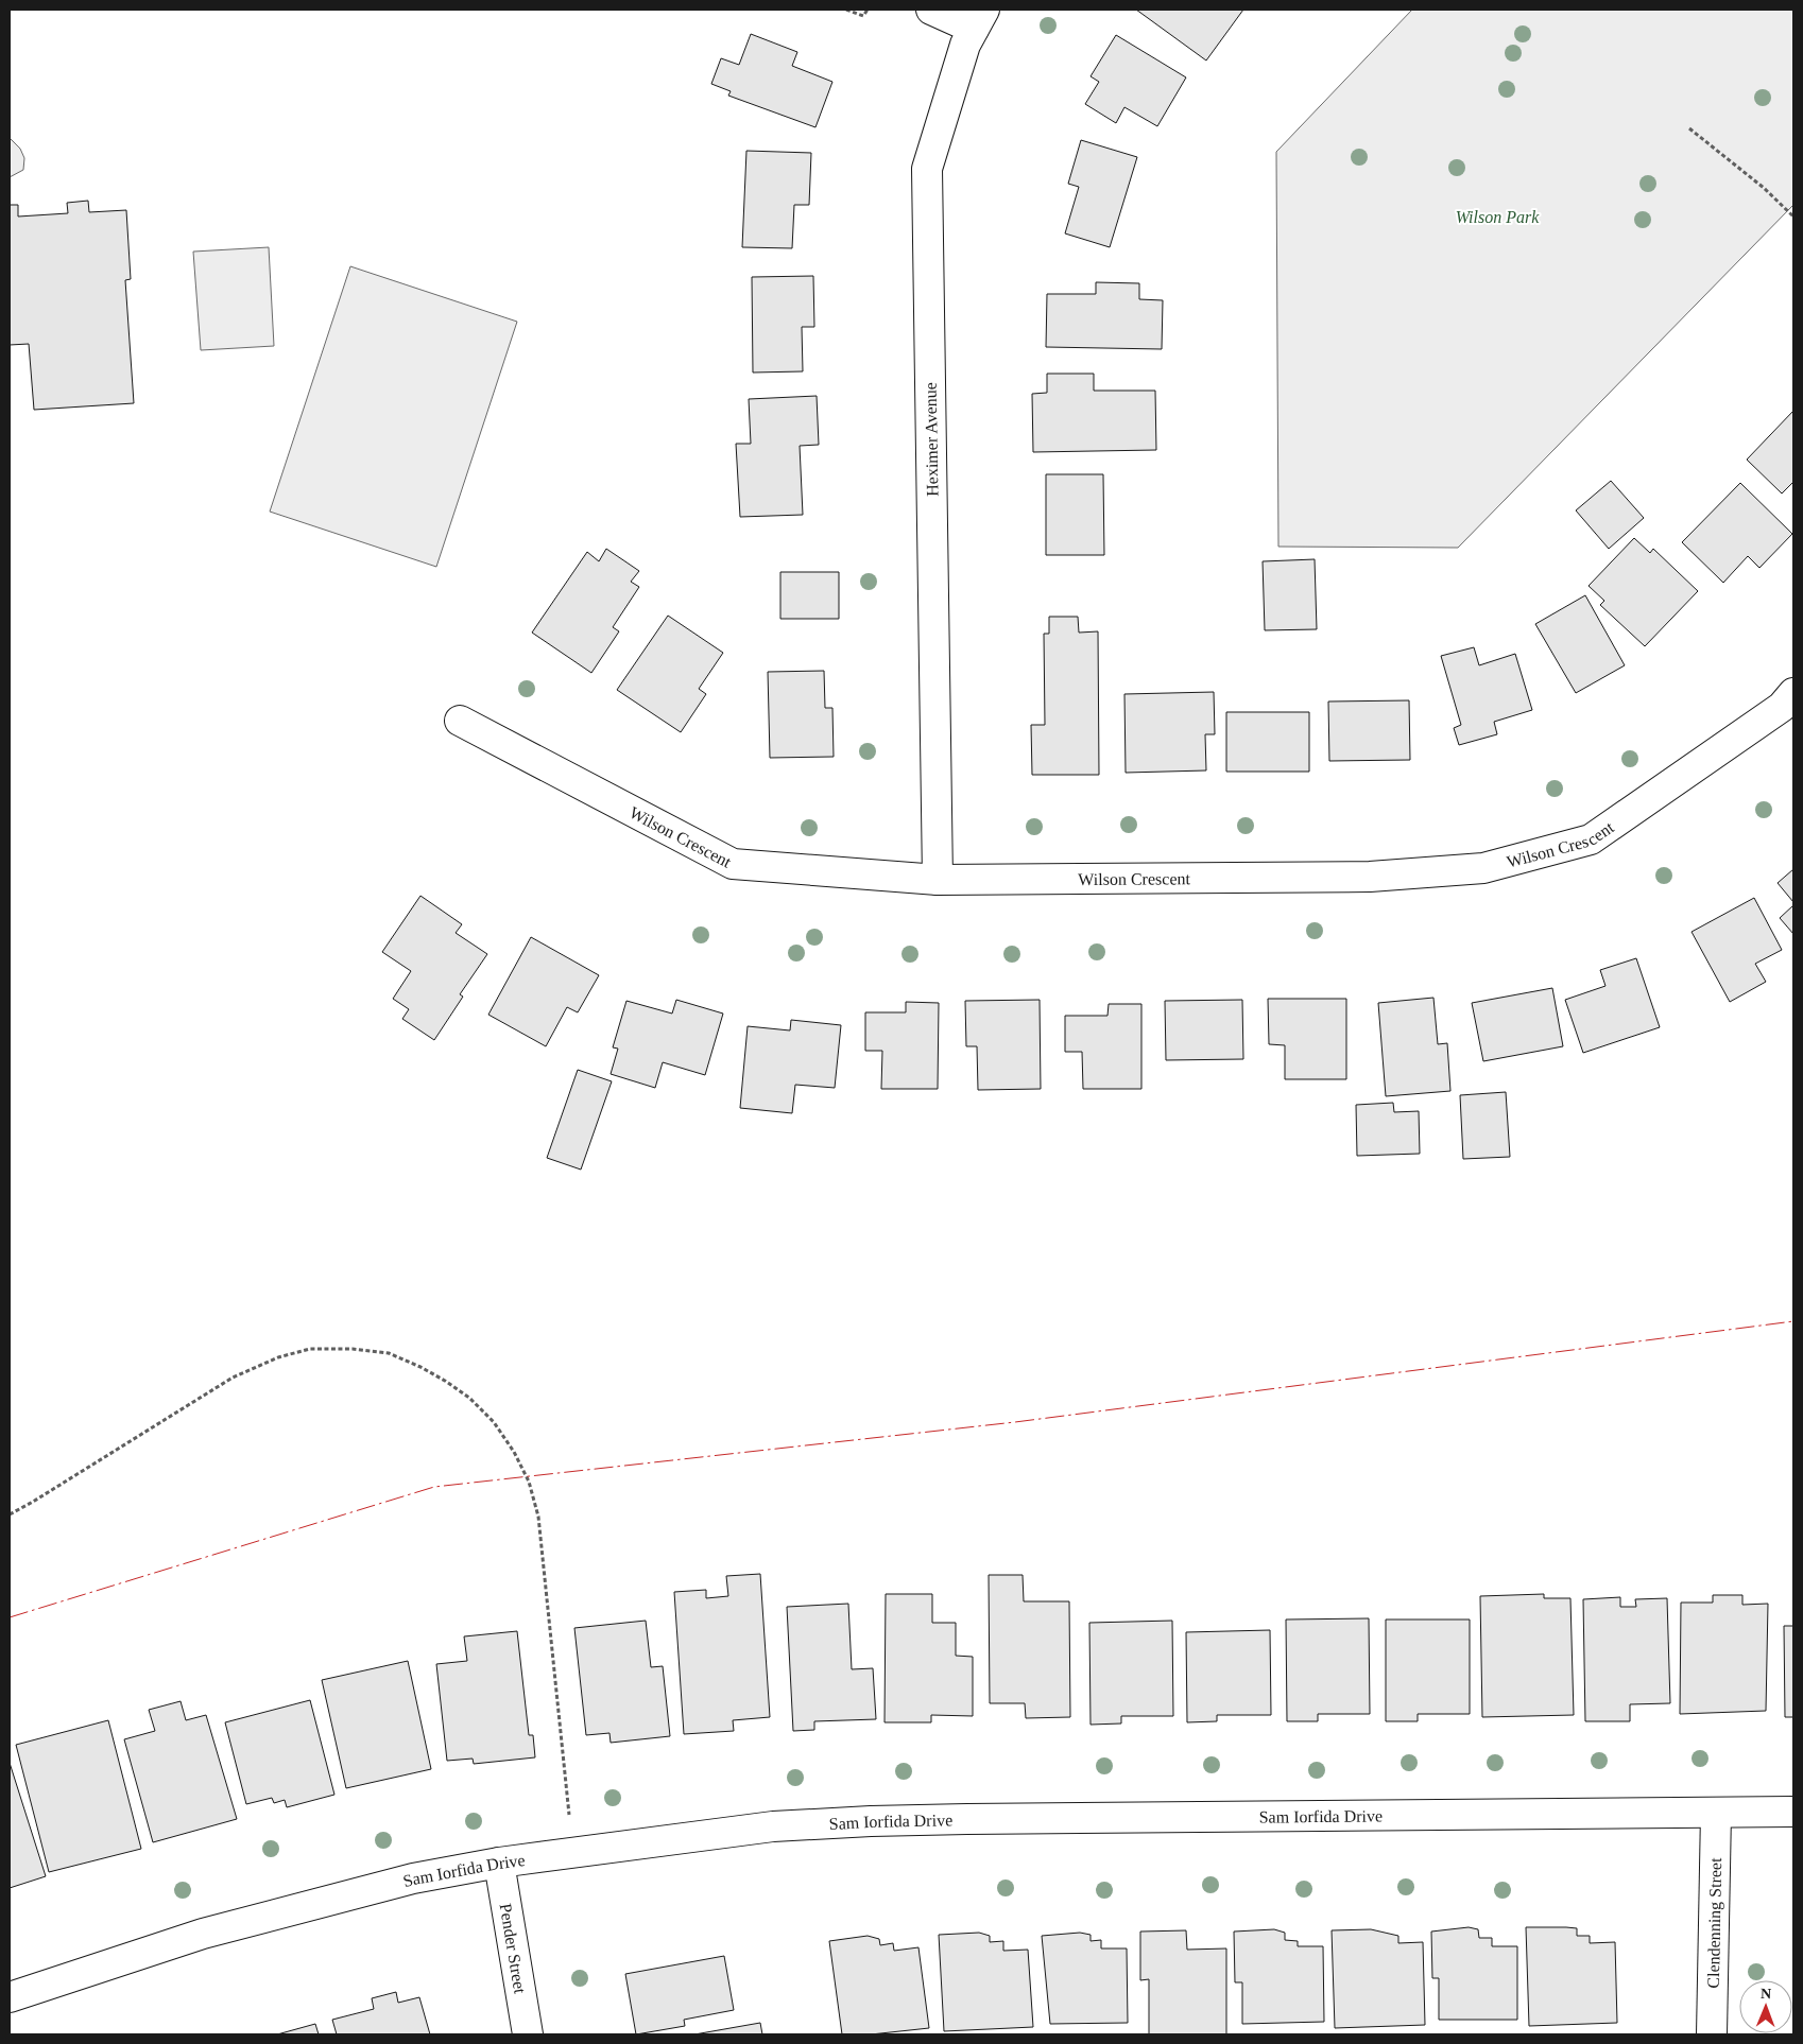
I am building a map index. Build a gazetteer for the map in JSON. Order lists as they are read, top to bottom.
{
  "streets": {
    "street": [
      "Heximer Avenue",
      "Wilson Crescent",
      "Sam Iorfida Drive",
      "Clendenning Street",
      "Pender Street"
    ]
  },
  "crossings": [
    ["Heximer Avenue", "Wilson Crescent"],
    ["Sam Iorfida Drive", "Clendenning Street"],
    ["Sam Iorfida Drive", "Pender Street"]
  ],
  "parks": ["Wilson Park"],
  "north": "top"
}
